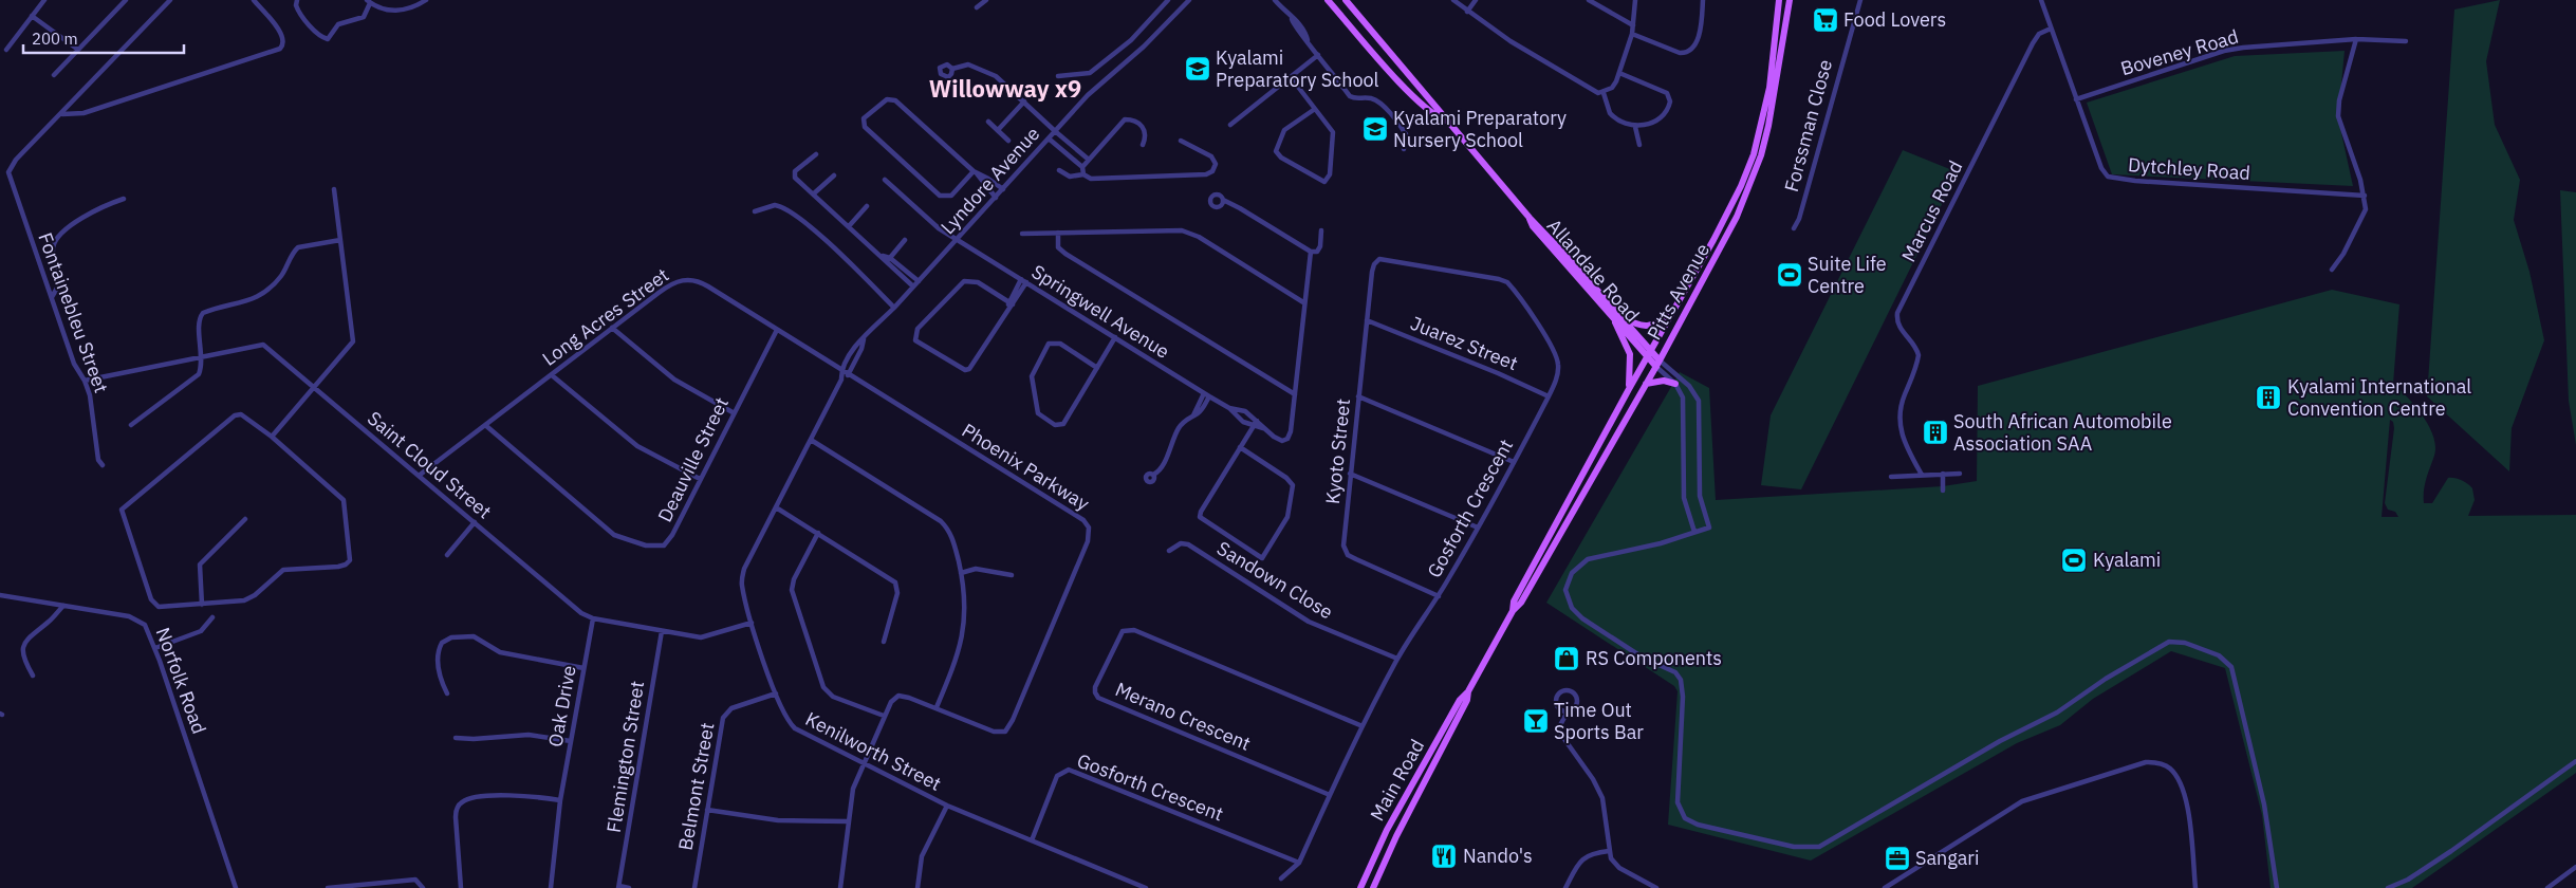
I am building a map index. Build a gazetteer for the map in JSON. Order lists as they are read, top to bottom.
{
  "streets": {
    "main road": ["Allandale Road", "Pitts Avenue", "Main Road"],
    "street": [
      "Boveney Road",
      "Forssman Close",
      "Dytchley Road",
      "Lyndore Avenue",
      "Marcus Road",
      "Springwell Avenue",
      "Fontainebleu Street",
      "Long Acres Street",
      "Juarez Street",
      "Kyoto Street",
      "Deauville Street",
      "Saint Cloud Street",
      "Phoenix Parkway",
      "Gosforth Crescent",
      "Sandown Close",
      "Norfolk Road",
      "Oak Drive",
      "Merano Crescent",
      "Kenilworth Street",
      "Flemington Street",
      "Belmont Street"
    ]
  },
  "crossings": [
    ["Boveney Road", "Dytchley Road"],
    ["Dytchley Road", "Marcus Road"],
    ["Lyndore Avenue", "Springwell Avenue"],
    ["Lyndore Avenue", "Long Acres Street"],
    ["Lyndore Avenue", "Phoenix Parkway"],
    ["Lyndore Avenue", "Kenilworth Street"],
    ["Allandale Road", "Pitts Avenue"],
    ["Pitts Avenue", "Main Road"],
    ["Fontainebleu Street", "Saint Cloud Street"],
    ["Long Acres Street", "Deauville Street"],
    ["Long Acres Street", "Saint Cloud Street"],
    ["Long Acres Street", "Phoenix Parkway"],
    ["Long Acres Street", "Kenilworth Street"],
    ["Juarez Street", "Kyoto Street"],
    ["Juarez Street", "Gosforth Crescent"],
    ["Kyoto Street", "Gosforth Crescent"],
    ["Saint Cloud Street", "Oak Drive"],
    ["Saint Cloud Street", "Kenilworth Street"],
    ["Saint Cloud Street", "Flemington Street"],
    ["Gosforth Crescent", "Sandown Close"],
    ["Gosforth Crescent", "Merano Crescent"],
    ["Gosforth Crescent", "Kenilworth Street"],
    ["Kenilworth Street", "Belmont Street"]
  ],
  "districts": ["Willowway x9"],
  "places": {
    "supermarket": ["Food Lovers"],
    "school or university": ["Kyalami Preparatory School", "Kyalami Preparatory Nursery School"],
    "sports": ["Suite Life Centre", "Kyalami"],
    "building": ["Kyalami International Convention Centre", "South African Automobile Association SAA"],
    "shop": ["RS Components"],
    "bar": ["Time Out Sports Bar"],
    "restaurant": ["Nando's"],
    "office": ["Sangari"]
  },
  "scale_bar": "200 m"
}
